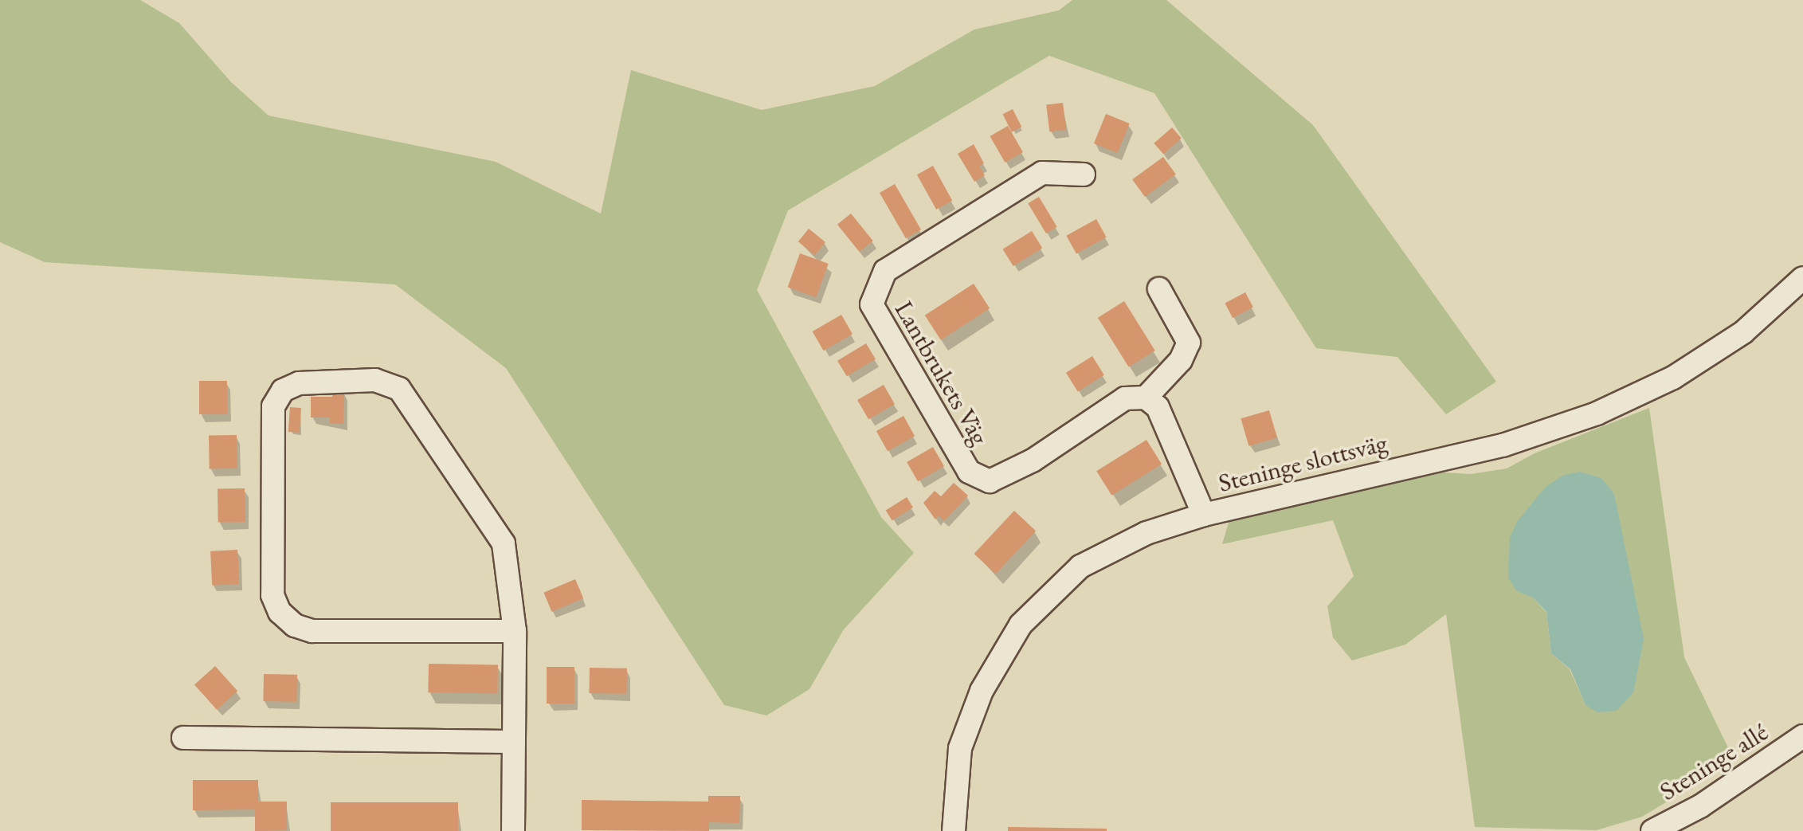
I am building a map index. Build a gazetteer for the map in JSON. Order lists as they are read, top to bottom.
{
  "streets": {
    "street": ["Lantbrukets Väg", "Steninge slottsväg", "Steninge allé"]
  }
}
